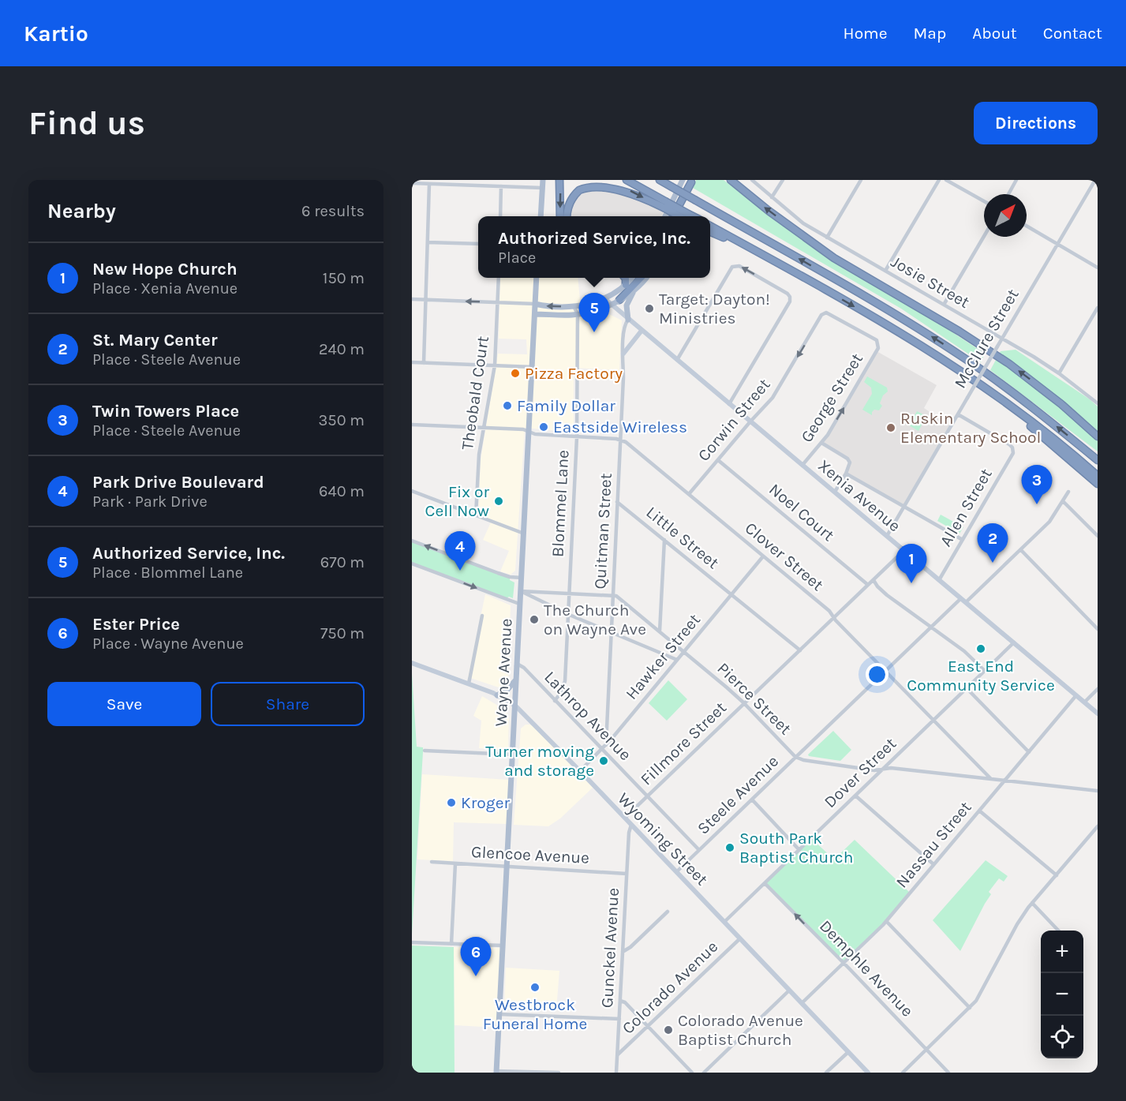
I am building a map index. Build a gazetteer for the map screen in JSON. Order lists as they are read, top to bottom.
{
  "streets": {
    "main road": ["Wayne Avenue"],
    "street": [
      "Josie Street",
      "McClure Street",
      "Theobald Court",
      "George Street",
      "Corwin Street",
      "Xenia Avenue",
      "Blommel Lane",
      "Allen Street",
      "Noel Court",
      "Quitman Street",
      "Little Street",
      "Clover Street",
      "Hawker Street",
      "Pierce Street",
      "Lathrop Avenue",
      "Fillmore Street",
      "Dover Street",
      "Steele Avenue",
      "Wyoming Street",
      "Nassau Street",
      "Glencoe Avenue",
      "Gunckel Avenue",
      "Demphle Avenue",
      "Colorado Avenue"
    ]
  },
  "crossings": [
    ["Josie Street", "McClure Street"],
    ["McClure Street", "Xenia Avenue"],
    ["McClure Street", "Allen Street"],
    ["Theobald Court", "Clover Street"],
    ["George Street", "Corwin Street"],
    ["George Street", "Xenia Avenue"],
    ["Corwin Street", "Xenia Avenue"],
    ["Corwin Street", "Noel Court"],
    ["Corwin Street", "Clover Street"],
    ["Xenia Avenue", "Allen Street"],
    ["Xenia Avenue", "Quitman Street"],
    ["Xenia Avenue", "Fillmore Street"],
    ["Xenia Avenue", "Dover Street"],
    ["Xenia Avenue", "Steele Avenue"],
    ["Xenia Avenue", "Nassau Street"],
    ["Blommel Lane", "Clover Street"],
    ["Blommel Lane", "Lathrop Avenue"],
    ["Noel Court", "Fillmore Street"],
    ["Quitman Street", "Little Street"],
    ["Quitman Street", "Clover Street"],
    ["Quitman Street", "Hawker Street"],
    ["Quitman Street", "Pierce Street"],
    ["Little Street", "Hawker Street"],
    ["Little Street", "Fillmore Street"],
    ["Clover Street", "Hawker Street"],
    ["Clover Street", "Wayne Avenue"],
    ["Clover Street", "Pierce Street"],
    ["Clover Street", "Fillmore Street"],
    ["Clover Street", "Dover Street"],
    ["Clover Street", "Steele Avenue"],
    ["Hawker Street", "Pierce Street"],
    ["Hawker Street", "Lathrop Avenue"],
    ["Hawker Street", "Wyoming Street"],
    ["Wayne Avenue", "Lathrop Avenue"],
    ["Wayne Avenue", "Wyoming Street"],
    ["Wayne Avenue", "Glencoe Avenue"],
    ["Pierce Street", "Fillmore Street"],
    ["Pierce Street", "Dover Street"],
    ["Pierce Street", "Steele Avenue"],
    ["Lathrop Avenue", "Fillmore Street"],
    ["Lathrop Avenue", "Steele Avenue"],
    ["Fillmore Street", "Wyoming Street"],
    ["Dover Street", "Wyoming Street"],
    ["Dover Street", "Demphle Avenue"],
    ["Steele Avenue", "Wyoming Street"],
    ["Wyoming Street", "Nassau Street"],
    ["Wyoming Street", "Gunckel Avenue"],
    ["Wyoming Street", "Colorado Avenue"],
    ["Nassau Street", "Demphle Avenue"],
    ["Glencoe Avenue", "Gunckel Avenue"],
    ["Gunckel Avenue", "Colorado Avenue"]
  ],
  "one_way": ["Corwin Street", "Demphle Avenue"],
  "places": [
    "Target: Dayton! Ministries",
    "Pizza Factory",
    "Family Dollar",
    "Eastside Wireless",
    "Ruskin Elementary School",
    "Fix or Cell Now",
    "The Church on Wayne Ave",
    "East End Community Service",
    "Turner moving and storage",
    "Kroger",
    "South Park Baptist Church",
    "Westbrock Funeral Home",
    "Colorado Avenue Baptist Church"
  ],
  "north": "top right",
  "page": {
    "header": "Kartio",
    "nav": [
      "Home",
      "Map",
      "About",
      "Contact"
    ],
    "buttons": [
      "Directions",
      ["Save", "Share"]
    ],
    "title": "Find us",
    "heading": ["Nearby", "6 results"],
    "popup": ["Authorized Service, Inc.", "Place"],
    "list": [
      {
        "mark": "1",
        "name": "New Hope Church",
        "note": "Place · Xenia Avenue",
        "value": "150 m"
      },
      {
        "mark": "2",
        "name": "St. Mary Center",
        "note": "Place · Steele Avenue",
        "value": "240 m"
      },
      {
        "mark": "3",
        "name": "Twin Towers Place",
        "note": "Place · Steele Avenue",
        "value": "350 m"
      },
      {
        "mark": "4",
        "name": "Park Drive Boulevard",
        "note": "Park · Park Drive",
        "value": "640 m"
      },
      {
        "mark": "5",
        "name": "Authorized Service, Inc.",
        "note": "Place · Blommel Lane",
        "value": "670 m"
      },
      {
        "mark": "6",
        "name": "Ester Price",
        "note": "Place · Wayne Avenue",
        "value": "750 m"
      }
    ],
    "pins": [
      "5",
      "3",
      "2",
      "4",
      "1",
      "6"
    ],
    "map_buttons": ["+", "−"]
  }
}
